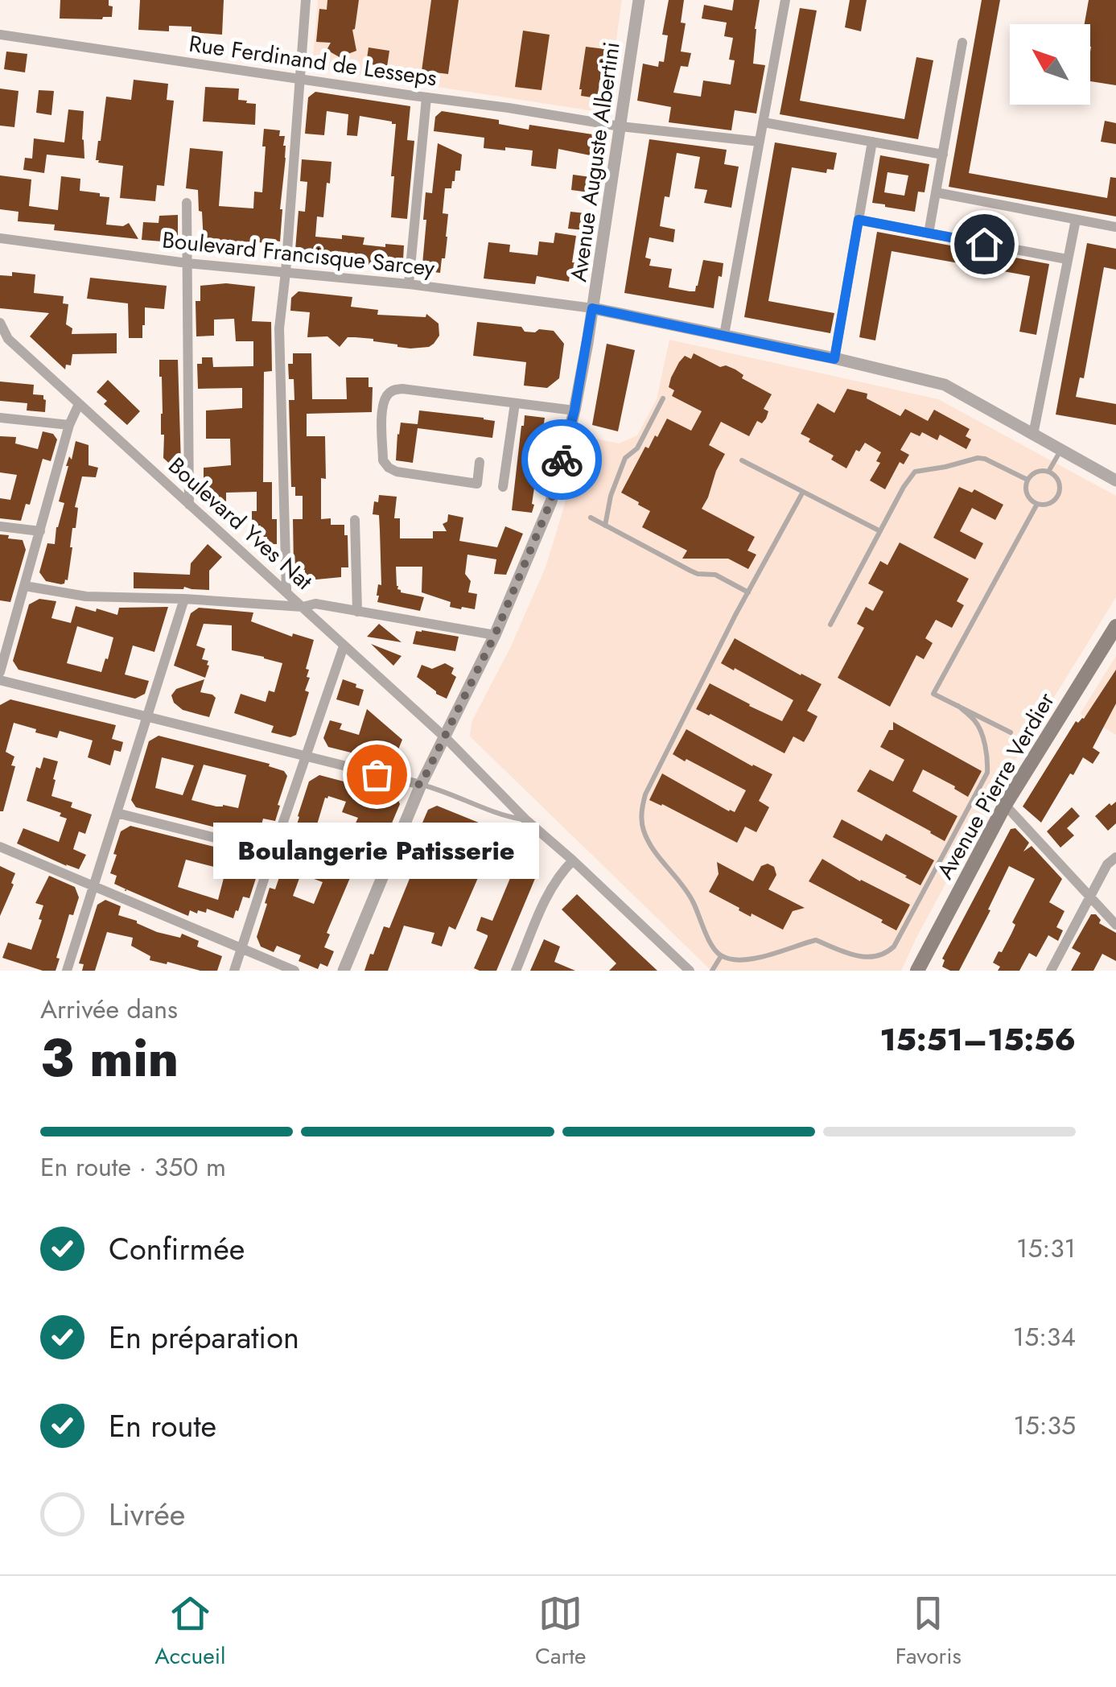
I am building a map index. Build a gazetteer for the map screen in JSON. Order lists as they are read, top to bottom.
{
  "streets": {
    "main road": ["Avenue Pierre Verdier"],
    "street": [
      "Rue Ferdinand de Lesseps",
      "Avenue Auguste Albertini",
      "Boulevard Francisque Sarcey",
      "Boulevard Yves Nat"
    ]
  },
  "crossings": [
    ["Rue Ferdinand de Lesseps", "Avenue Auguste Albertini"],
    ["Avenue Auguste Albertini", "Boulevard Francisque Sarcey"],
    ["Avenue Auguste Albertini", "Boulevard Yves Nat"]
  ],
  "places": ["Boulangerie Patisserie"],
  "north": "top left",
  "page": {
    "bubble": "Boulangerie Patisserie",
    "heading": ["3 min", "Arrivée dans", "15:51–15:56"],
    "bar": "En route · 350 m",
    "list": [
      ["Confirmée", "15:31"],
      ["En préparation", "15:34"],
      ["En route", "15:35"],
      "Livrée"
    ],
    "tabs": ["Accueil", "Carte", "Favoris"]
  }
}
